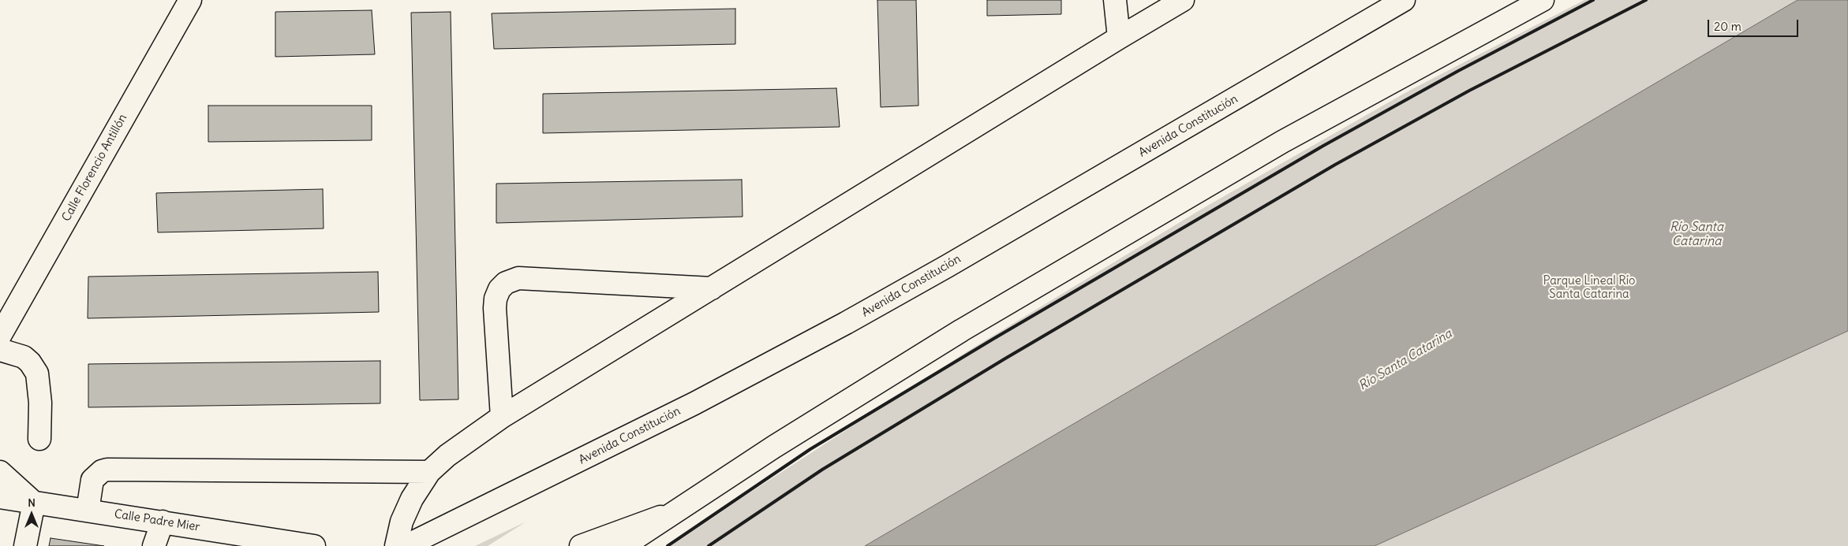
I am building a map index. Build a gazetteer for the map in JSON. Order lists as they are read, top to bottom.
{
  "streets": {
    "main road": ["Avenida Constitución", "Calle Florencio Antillón", "Calle Padre Mier"]
  },
  "water": ["Río Santa Catarina"],
  "parks": ["Parque Lineal Río Santa Catarina"],
  "scale_bar": "20 m",
  "north": "top"
}
